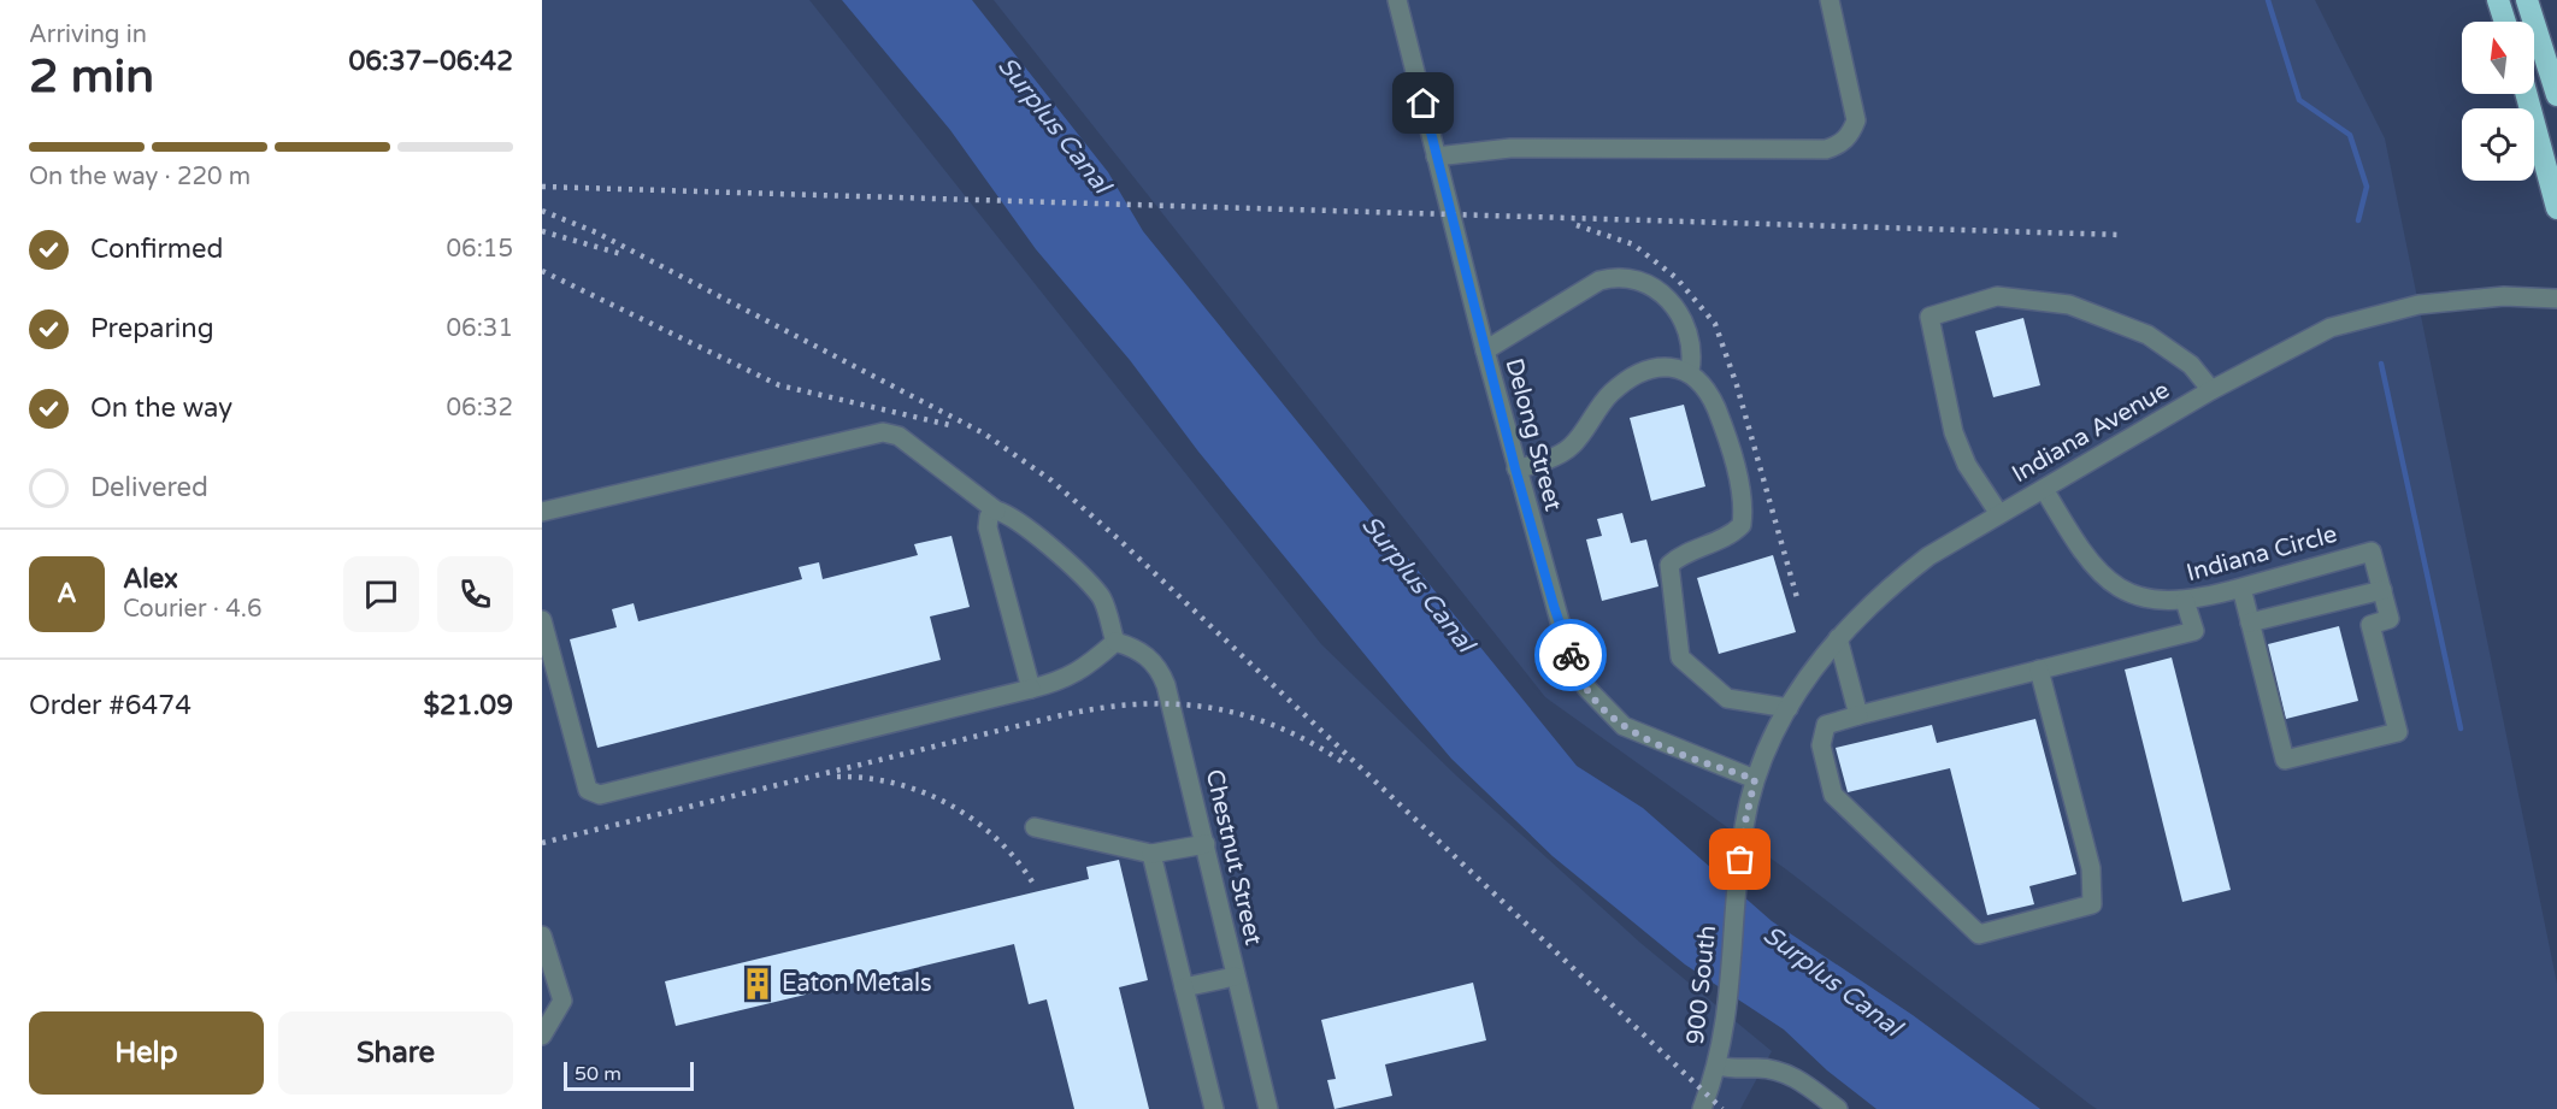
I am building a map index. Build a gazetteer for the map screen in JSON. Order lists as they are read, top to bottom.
{
  "streets": {
    "street": [
      "Indiana Avenue",
      "Delong Street",
      "Indiana Circle",
      "Chestnut Street",
      "900 South"
    ]
  },
  "crossings": [
    ["Indiana Avenue", "Delong Street"],
    ["Indiana Avenue", "Indiana Circle"],
    ["Indiana Avenue", "900 South"],
    ["Delong Street", "900 South"]
  ],
  "water": ["Surplus Canal"],
  "places": {
    "building": ["Eaton Metals"]
  },
  "scale_bar": "50 m",
  "north": "top",
  "page": {
    "heading": ["2 min", "Arriving in", "06:37–06:42"],
    "panel": [
      "Alex",
      "Courier · 4.6",
      "Order #6474",
      "$21.09"
    ],
    "bar": "On the way · 220 m",
    "list": [
      ["Confirmed", "06:15"],
      ["Preparing", "06:31"],
      ["On the way", "06:32"],
      "Delivered"
    ],
    "round": "A",
    "buttons": ["Help", "Share"],
    "scale": "50 m"
  }
}
